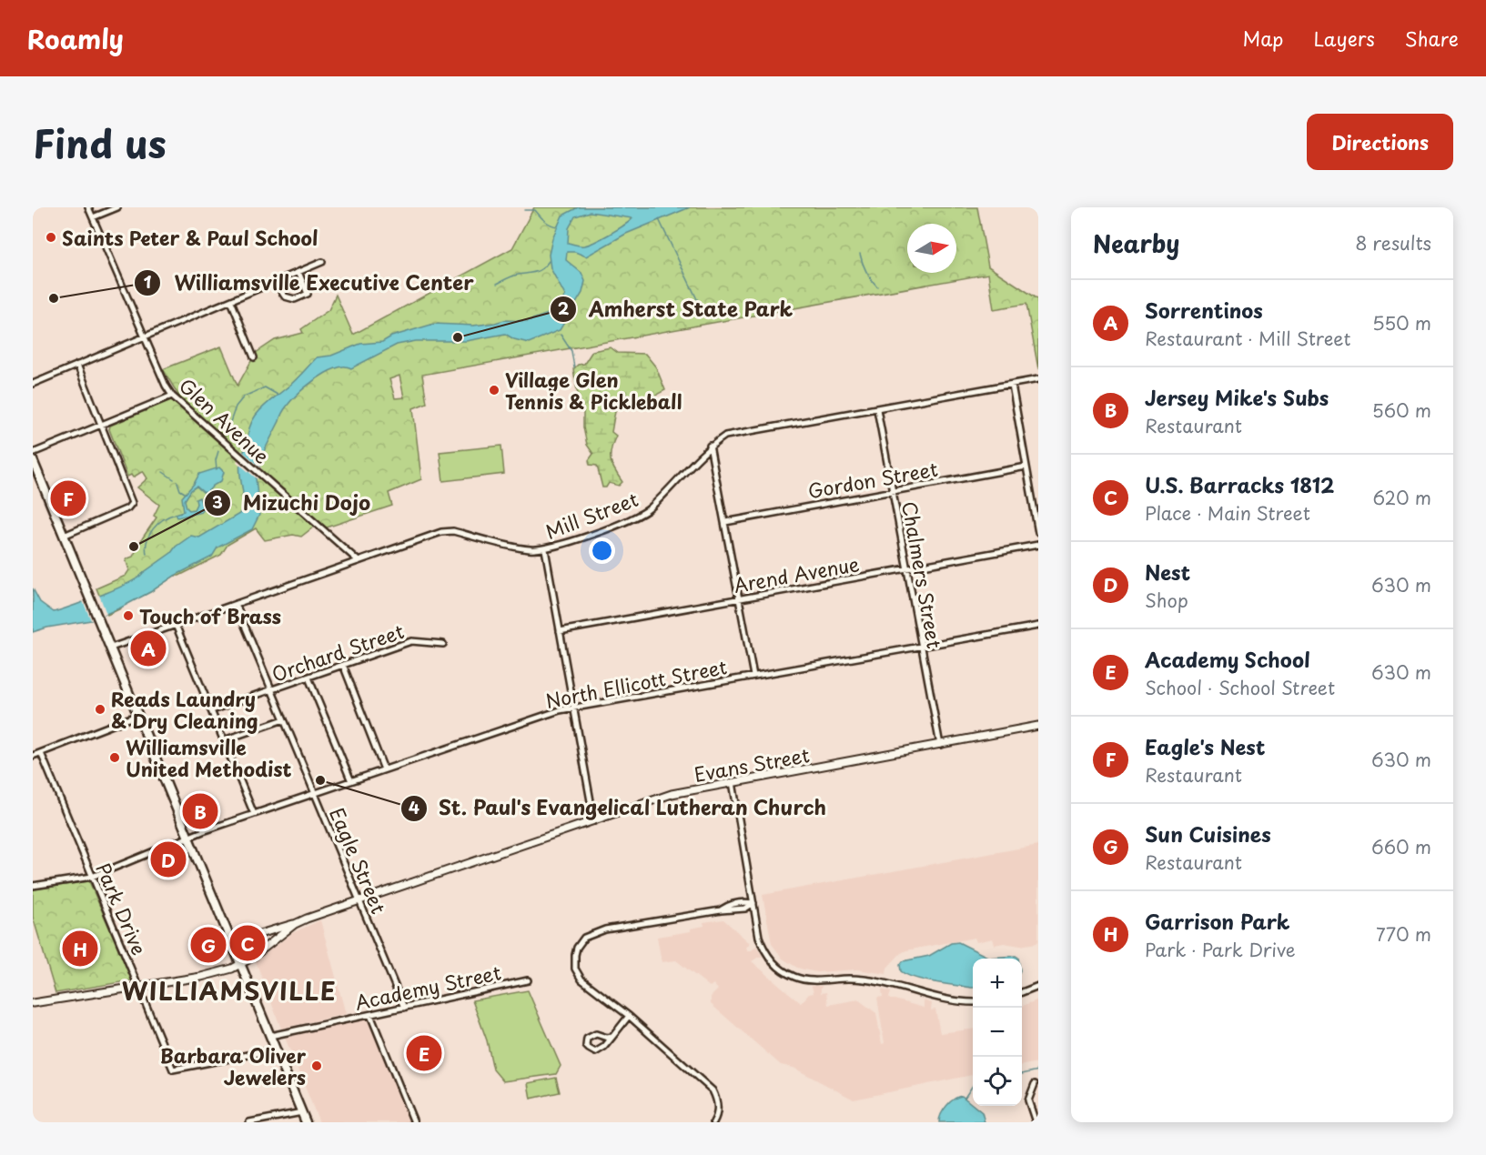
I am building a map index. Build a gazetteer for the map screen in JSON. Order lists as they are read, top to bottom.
{
  "streets": {
    "street": [
      "Glen Avenue",
      "Gordon Street",
      "Mill Street",
      "Arend Avenue",
      "Chalmers Street",
      "Orchard Street",
      "North Ellicott Street",
      "Evans Street",
      "Eagle Street",
      "Park Drive",
      "Academy Street"
    ]
  },
  "crossings": [
    ["Glen Avenue", "Mill Street"],
    ["Gordon Street", "Chalmers Street"],
    ["Mill Street", "Chalmers Street"],
    ["Mill Street", "Eagle Street"],
    ["Arend Avenue", "Chalmers Street"],
    ["Chalmers Street", "North Ellicott Street"],
    ["Chalmers Street", "Evans Street"],
    ["Orchard Street", "Eagle Street"],
    ["North Ellicott Street", "Eagle Street"],
    ["North Ellicott Street", "Park Drive"],
    ["Evans Street", "Eagle Street"],
    ["Eagle Street", "Academy Street"]
  ],
  "districts": ["WILLIAMSVILLE"],
  "places": [
    "Saints Peter & Paul School",
    "Williamsville Executive Center",
    "Amherst State Park",
    "Village Glen Tennis & Pickleball",
    "Mizuchi Dojo",
    "Touch of Brass",
    "Reads Laundry & Dry Cleaning",
    "Williamsville United Methodist",
    "St. Paul's Evangelical Lutheran Church",
    "Barbara Oliver Jewelers"
  ],
  "north": "right",
  "page": {
    "header": "Roamly",
    "nav": ["Map", "Layers", "Share"],
    "title": "Find us",
    "buttons": "Directions",
    "heading": ["Nearby", "8 results"],
    "list": [
      {
        "mark": "A",
        "name": "Sorrentinos",
        "note": "Restaurant · Mill Street",
        "value": "550 m"
      },
      {
        "mark": "B",
        "name": "Jersey Mike's Subs",
        "note": "Restaurant",
        "value": "560 m"
      },
      {
        "mark": "C",
        "name": "U.S. Barracks 1812",
        "note": "Place · Main Street",
        "value": "620 m"
      },
      {
        "mark": "D",
        "name": "Nest",
        "note": "Shop",
        "value": "630 m"
      },
      {
        "mark": "E",
        "name": "Academy School",
        "note": "School · School Street",
        "value": "630 m"
      },
      {
        "mark": "F",
        "name": "Eagle's Nest",
        "note": "Restaurant",
        "value": "630 m"
      },
      {
        "mark": "G",
        "name": "Sun Cuisines",
        "note": "Restaurant",
        "value": "660 m"
      },
      {
        "mark": "H",
        "name": "Garrison Park",
        "note": "Park · Park Drive",
        "value": "770 m"
      }
    ],
    "pins": [
      "F",
      "A",
      "B",
      "D",
      "C",
      "G",
      "H",
      "E"
    ],
    "map_buttons": ["+", "−"]
  }
}
